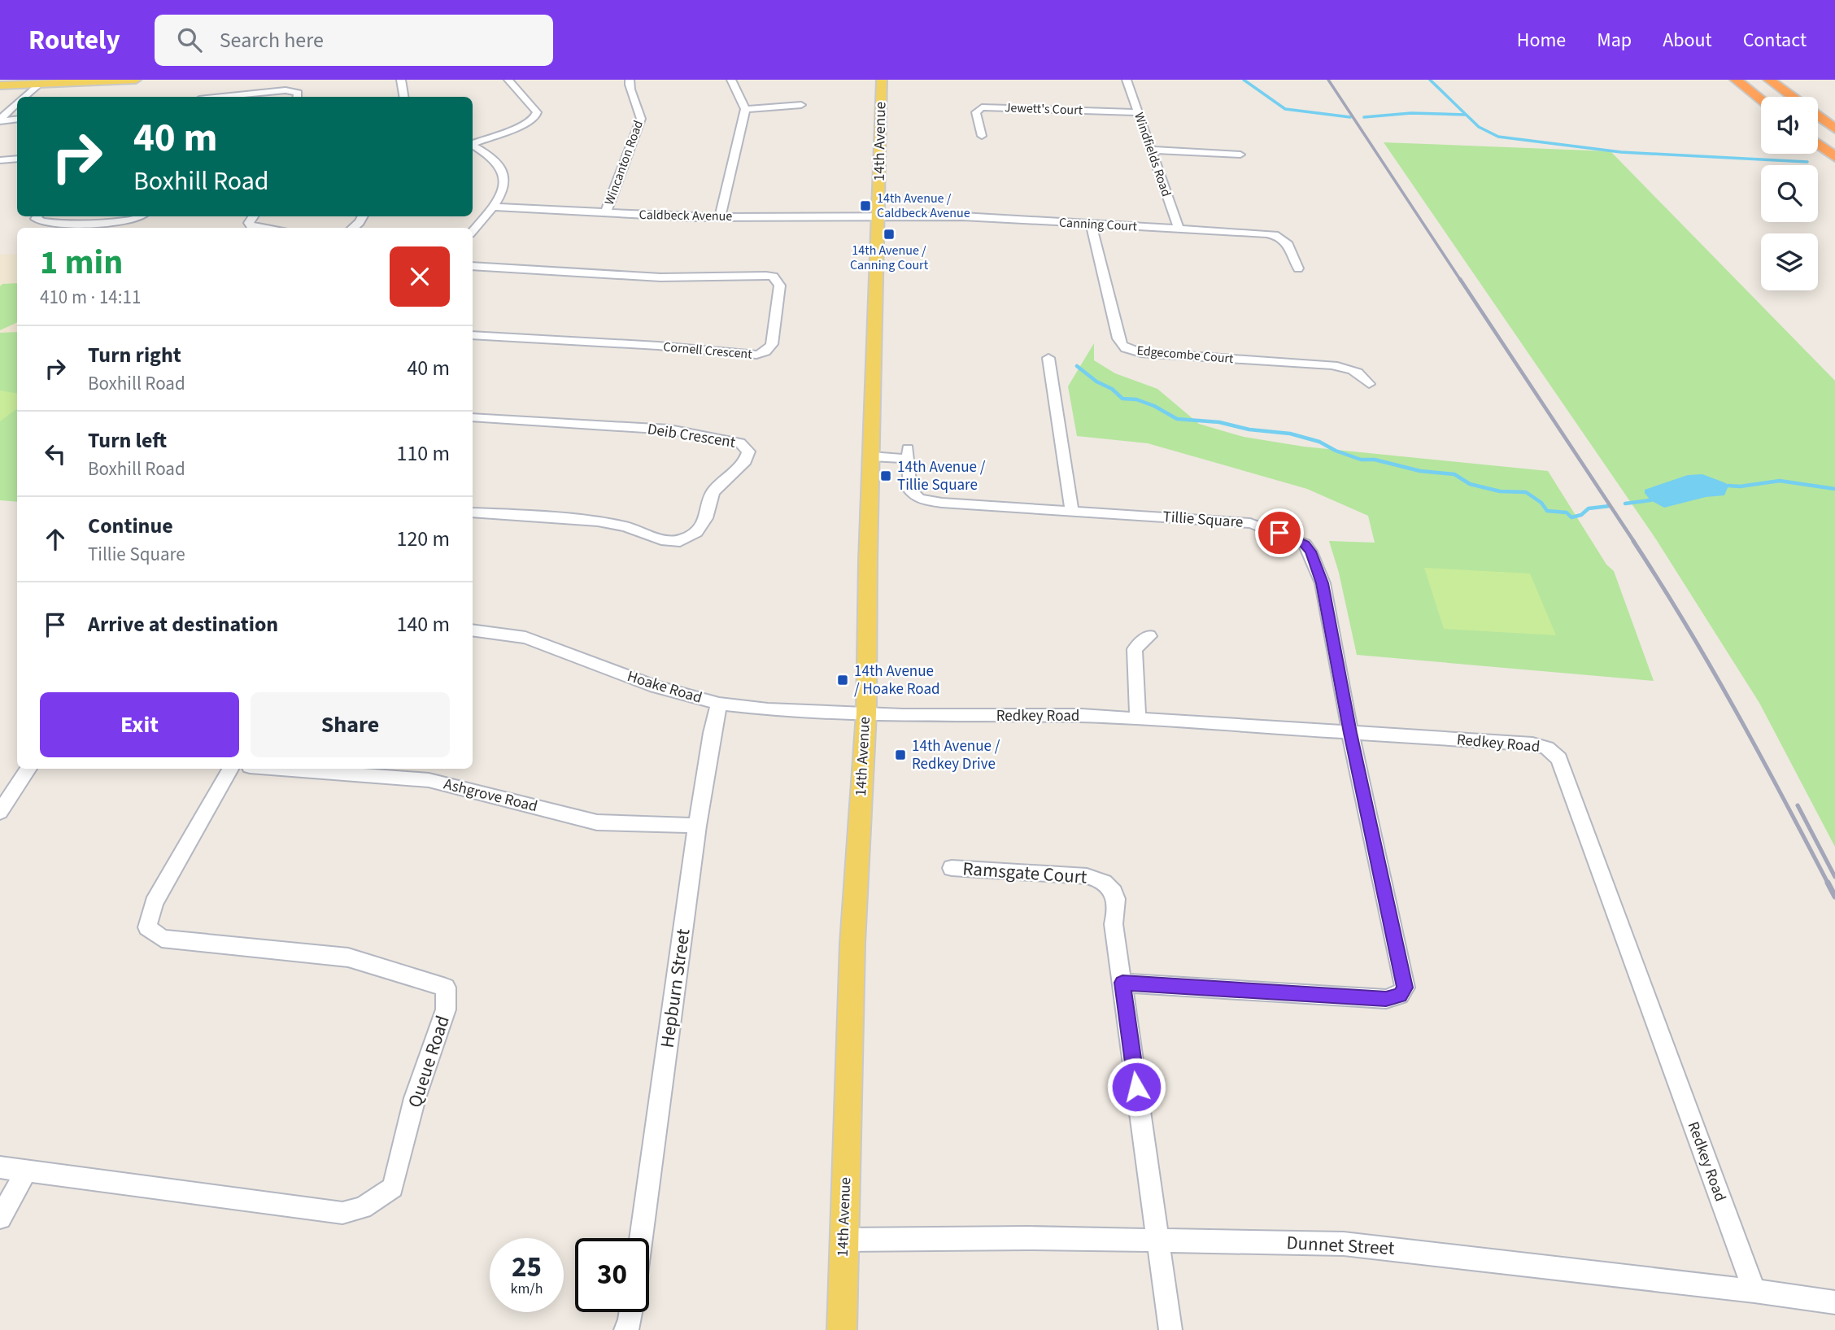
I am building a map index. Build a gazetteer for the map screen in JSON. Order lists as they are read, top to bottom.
{
  "streets": {
    "main road": ["14th Avenue"],
    "street": [
      "Jewett's Court",
      "Windfields Road",
      "Wincanton Road",
      "Caldbeck Avenue",
      "Canning Court",
      "Cornell Crescent",
      "Edgecombe Court",
      "Deib Crescent",
      "Tillie Square",
      "Hoake Road",
      "Redkey Road",
      "Ashgrove Road",
      "Ramsgate Court",
      "Hepburn Street",
      "Queue Road",
      "Dunnet Street"
    ]
  },
  "crossings": [
    ["Jewett's Court", "Windfields Road"],
    ["14th Avenue", "Caldbeck Avenue"],
    ["14th Avenue", "Canning Court"],
    ["14th Avenue", "Tillie Square"],
    ["14th Avenue", "Hoake Road"],
    ["14th Avenue", "Redkey Road"],
    ["14th Avenue", "Dunnet Street"],
    ["Windfields Road", "Canning Court"],
    ["Wincanton Road", "Caldbeck Avenue"],
    ["Caldbeck Avenue", "Canning Court"],
    ["Canning Court", "Edgecombe Court"],
    ["Tillie Square", "Redkey Road"],
    ["Tillie Square", "Ramsgate Court"],
    ["Hoake Road", "Redkey Road"],
    ["Hoake Road", "Hepburn Street"],
    ["Redkey Road", "Dunnet Street"],
    ["Ashgrove Road", "Hepburn Street"],
    ["Ramsgate Court", "Dunnet Street"]
  ],
  "places": {
    "transit": [
      "14th Avenue / Caldbeck Avenue",
      "14th Avenue / Canning Court",
      "14th Avenue / Tillie Square",
      "14th Avenue / Hoake Road",
      "14th Avenue / Redkey Drive"
    ]
  },
  "page": {
    "header": "Routely",
    "search": "Search here",
    "nav": [
      "Home",
      "Map",
      "About",
      "Contact"
    ],
    "turn": ["40 m", "Boxhill Road"],
    "heading": ["1 min", "410 m · 14:11"],
    "list": [
      {
        "name": "Turn right",
        "note": "Boxhill Road",
        "value": "40 m"
      },
      {
        "name": "Turn left",
        "note": "Boxhill Road",
        "value": "110 m"
      },
      {
        "name": "Continue",
        "note": "Tillie Square",
        "value": "120 m"
      },
      {
        "name": "Arrive at destination",
        "value": "140 m"
      }
    ],
    "buttons": ["Exit", "Share"],
    "speed": "25 km/h",
    "limit": "30"
  }
}
